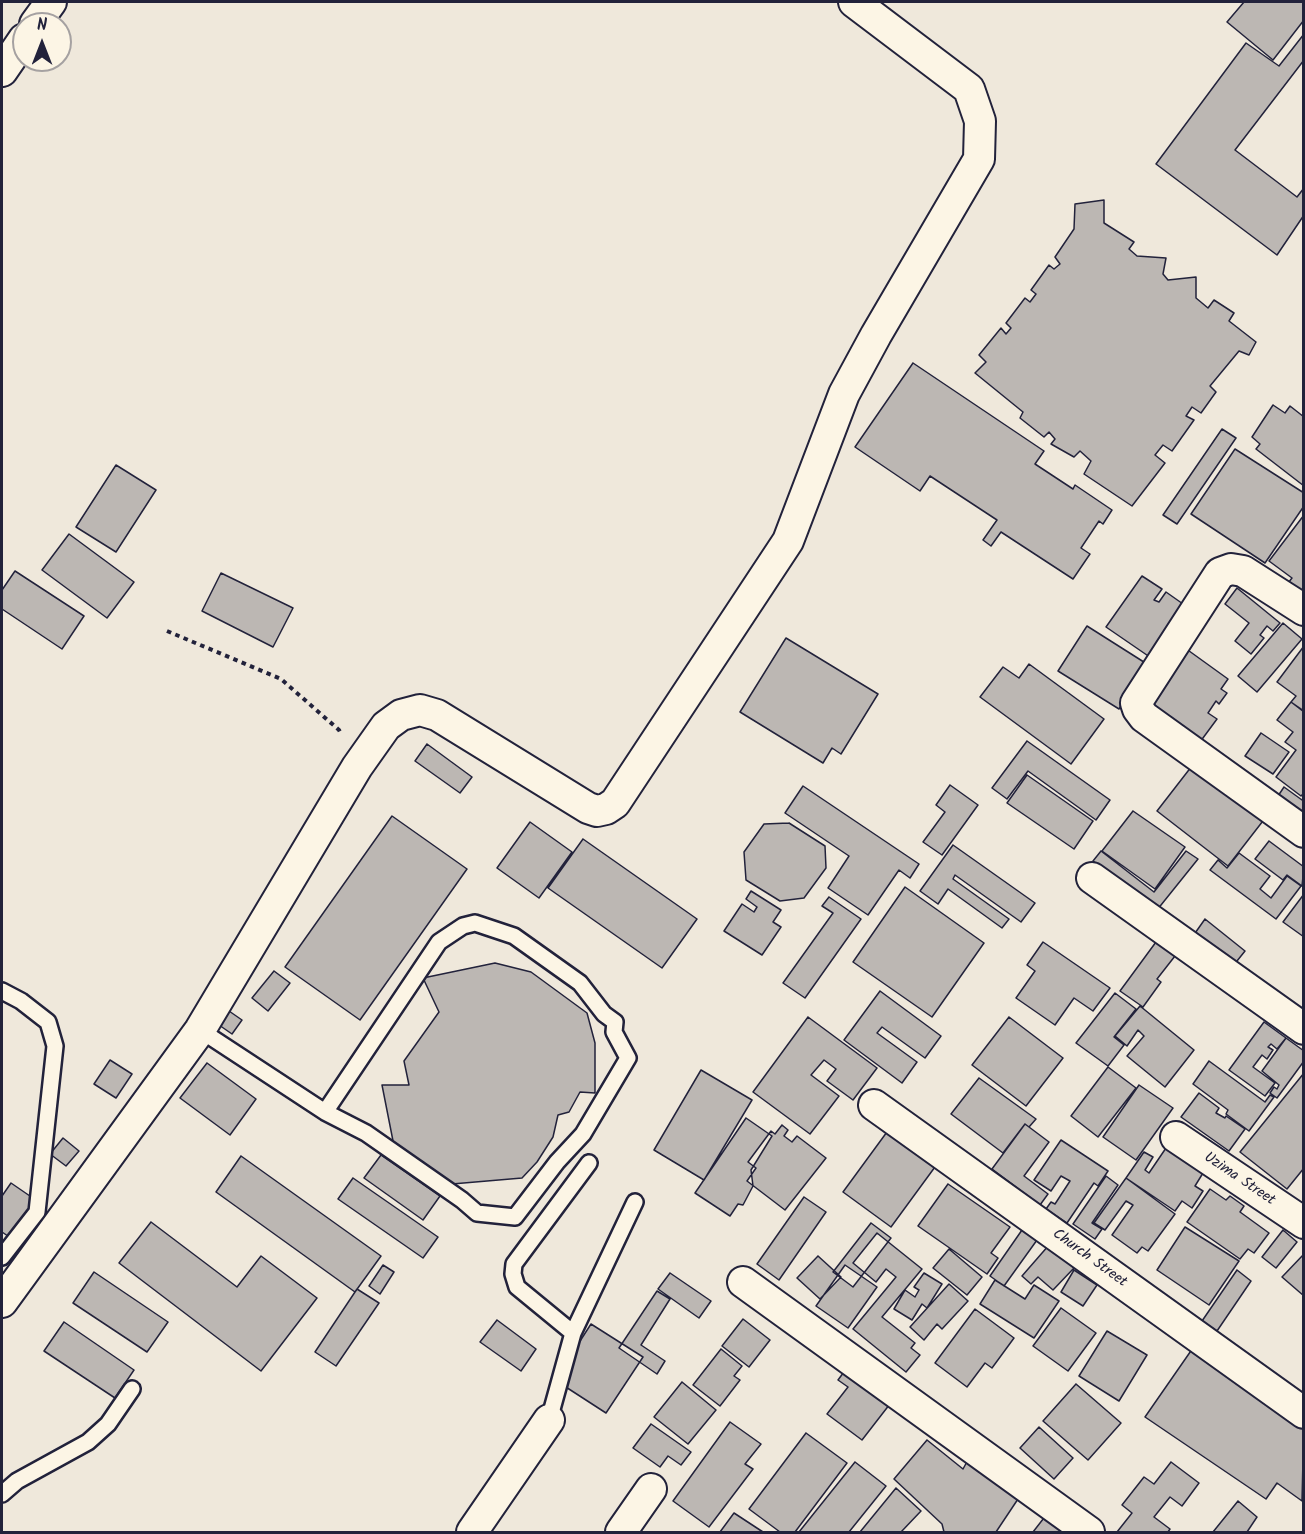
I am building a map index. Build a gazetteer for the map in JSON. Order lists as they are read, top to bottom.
{
  "streets": {
    "street": ["Uzima Street", "Church Street"]
  },
  "north": "top"
}
